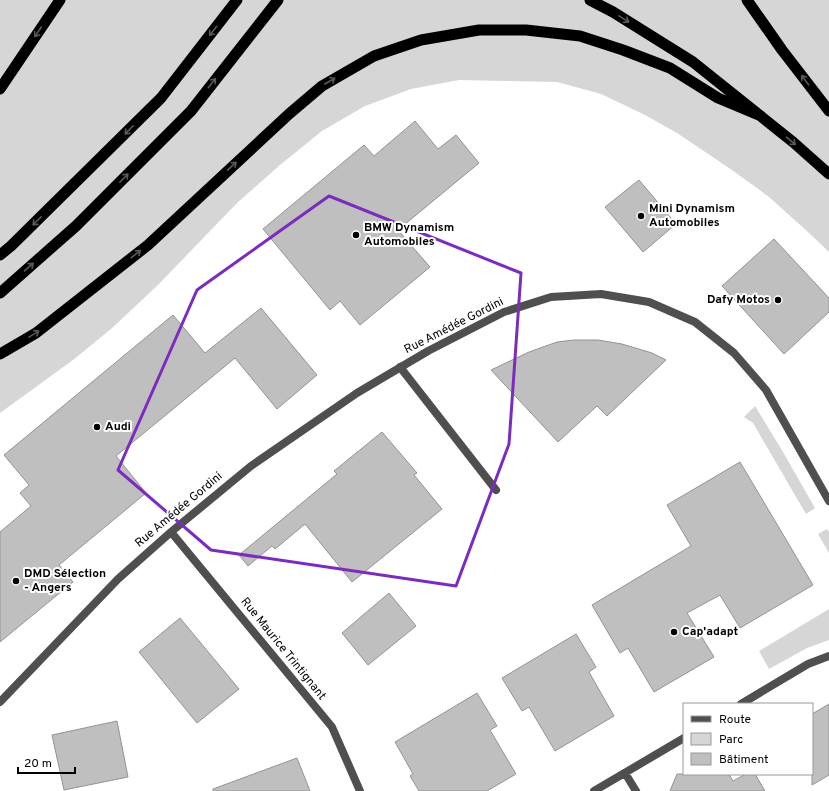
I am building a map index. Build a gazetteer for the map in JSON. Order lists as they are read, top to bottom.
{
  "streets": {
    "street": ["Rue Amédée Gordini", "Rue Maurice Trintignant"]
  },
  "crossings": [
    ["Rue Amédée Gordini", "Rue Maurice Trintignant"]
  ],
  "places": [
    "Mini Dynamism Automobiles",
    "BMW Dynamism Automobiles",
    "Dafy Motos",
    "Audi",
    "DMD Sélection - Angers",
    "Cap'adapt"
  ],
  "legend": ["Route", "Parc", "Bâtiment"],
  "scale_bar": "20 m"
}
